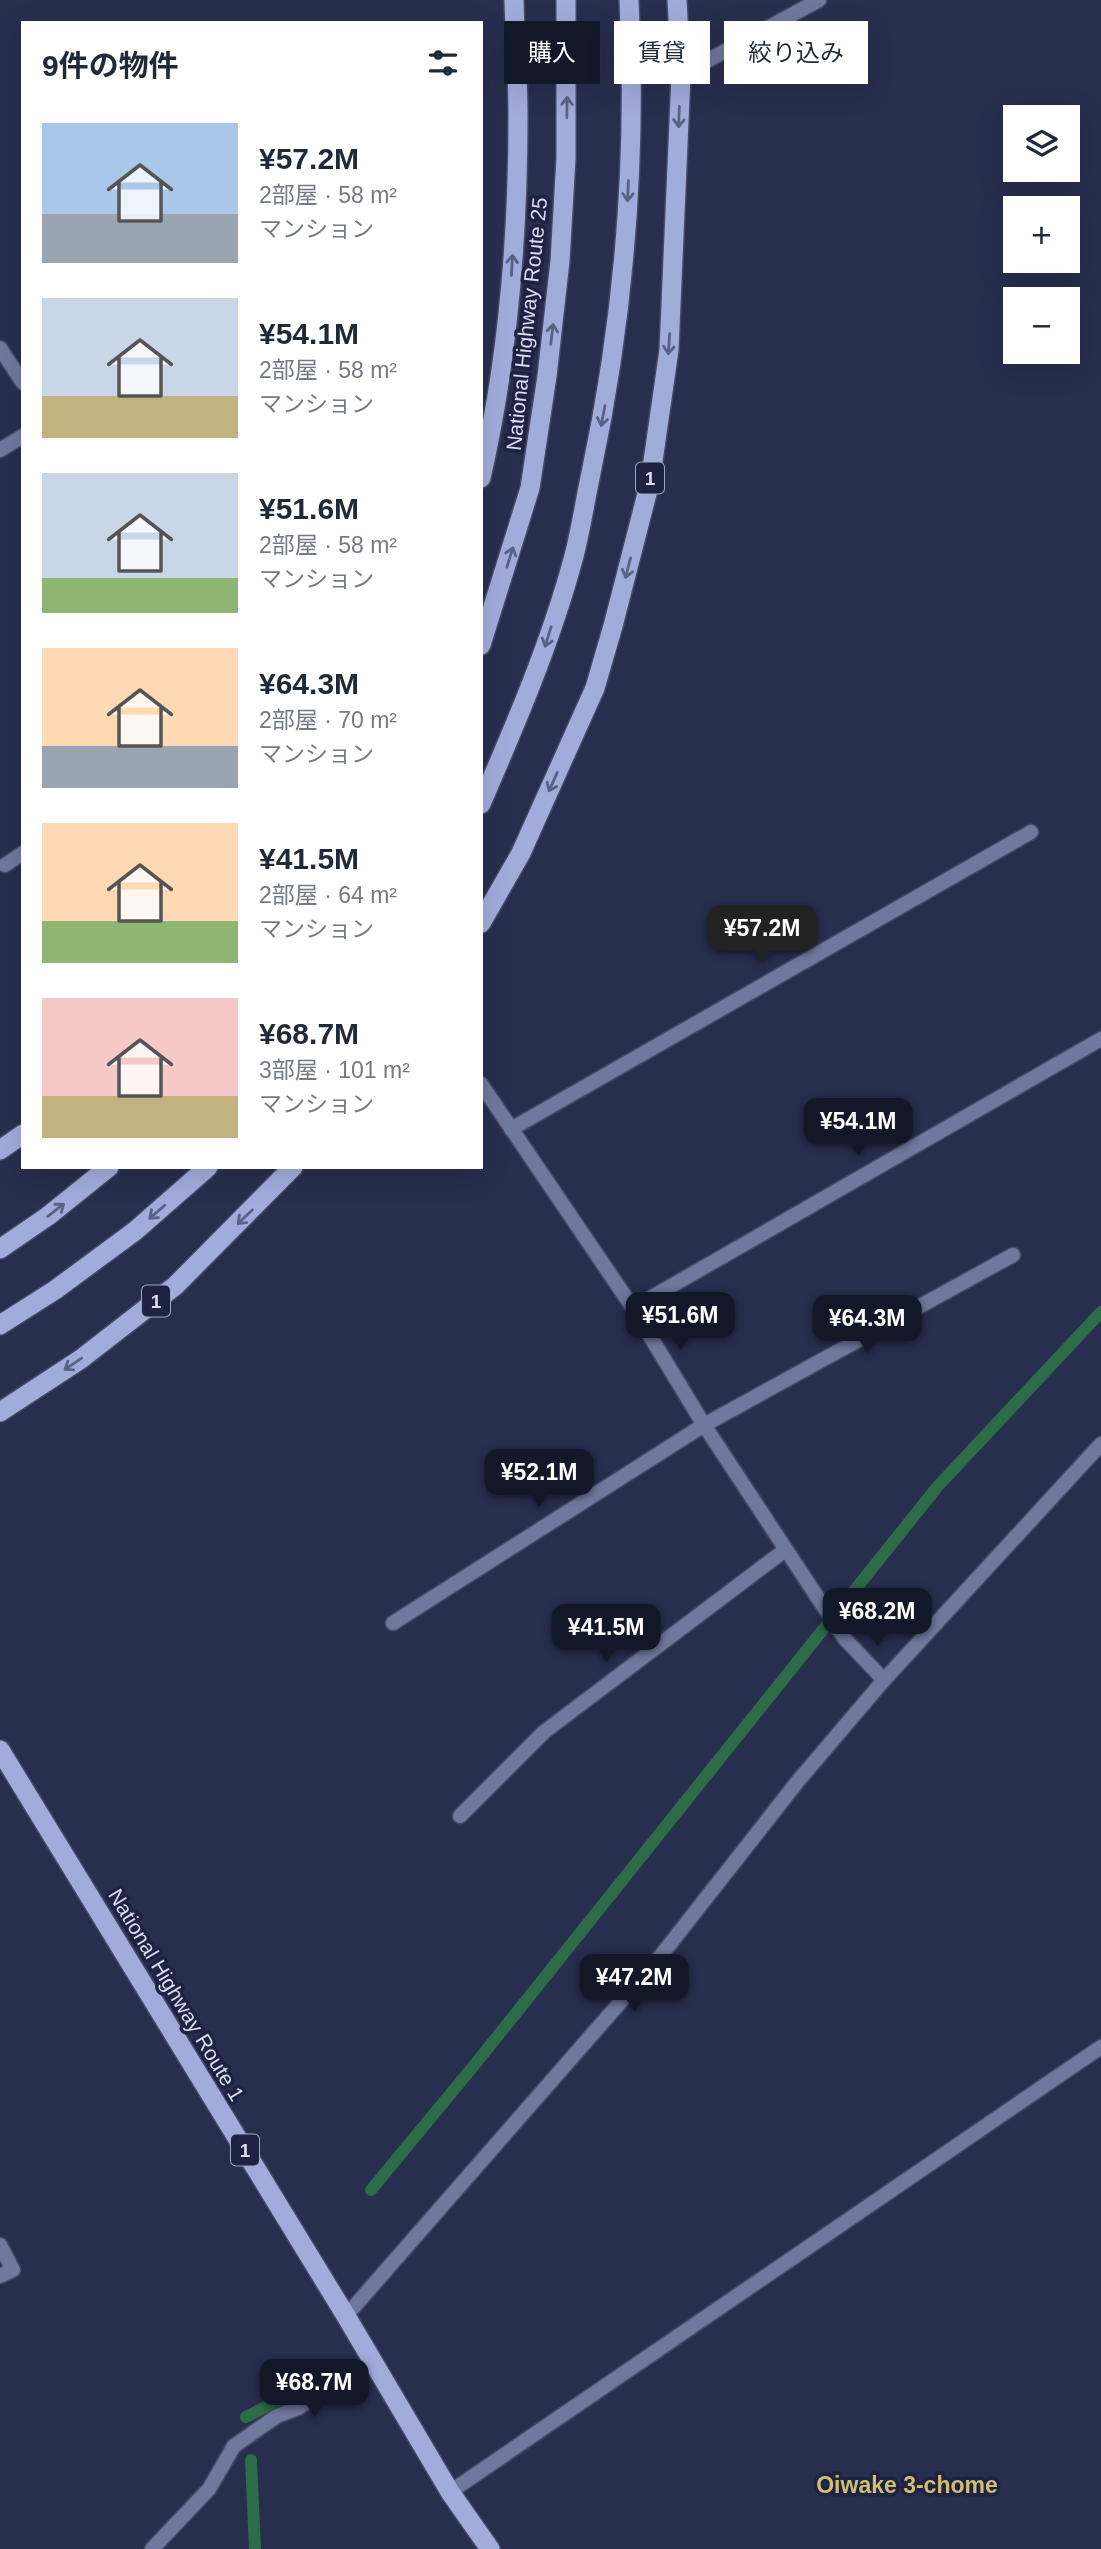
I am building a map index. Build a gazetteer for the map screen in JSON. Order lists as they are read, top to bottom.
{
  "streets": {
    "highway": ["National Highway Route 25", "1", "National Highway Route 1"]
  },
  "districts": ["Oiwake 3-chome"],
  "page": {
    "chip": ["購入", "賃貸", "絞り込み"],
    "heading": "9件の物件",
    "map_buttons": ["+", "−"],
    "list": [
      {
        "name": "¥57.2M",
        "note": "2部屋 · 58 m² · マンション"
      },
      {
        "name": "¥54.1M",
        "note": "2部屋 · 58 m² · マンション"
      },
      {
        "name": "¥51.6M",
        "note": "2部屋 · 58 m² · マンション"
      },
      {
        "name": "¥64.3M",
        "note": "2部屋 · 70 m² · マンション"
      },
      {
        "name": "¥41.5M",
        "note": "2部屋 · 64 m² · マンション"
      },
      {
        "name": "¥68.7M",
        "note": "3部屋 · 101 m² · マンション"
      }
    ],
    "price": [
      "¥57.2M",
      "¥54.1M",
      "¥51.6M",
      "¥64.3M",
      "¥52.1M",
      "¥68.2M",
      "¥41.5M",
      "¥47.2M",
      "¥68.7M"
    ]
  }
}
